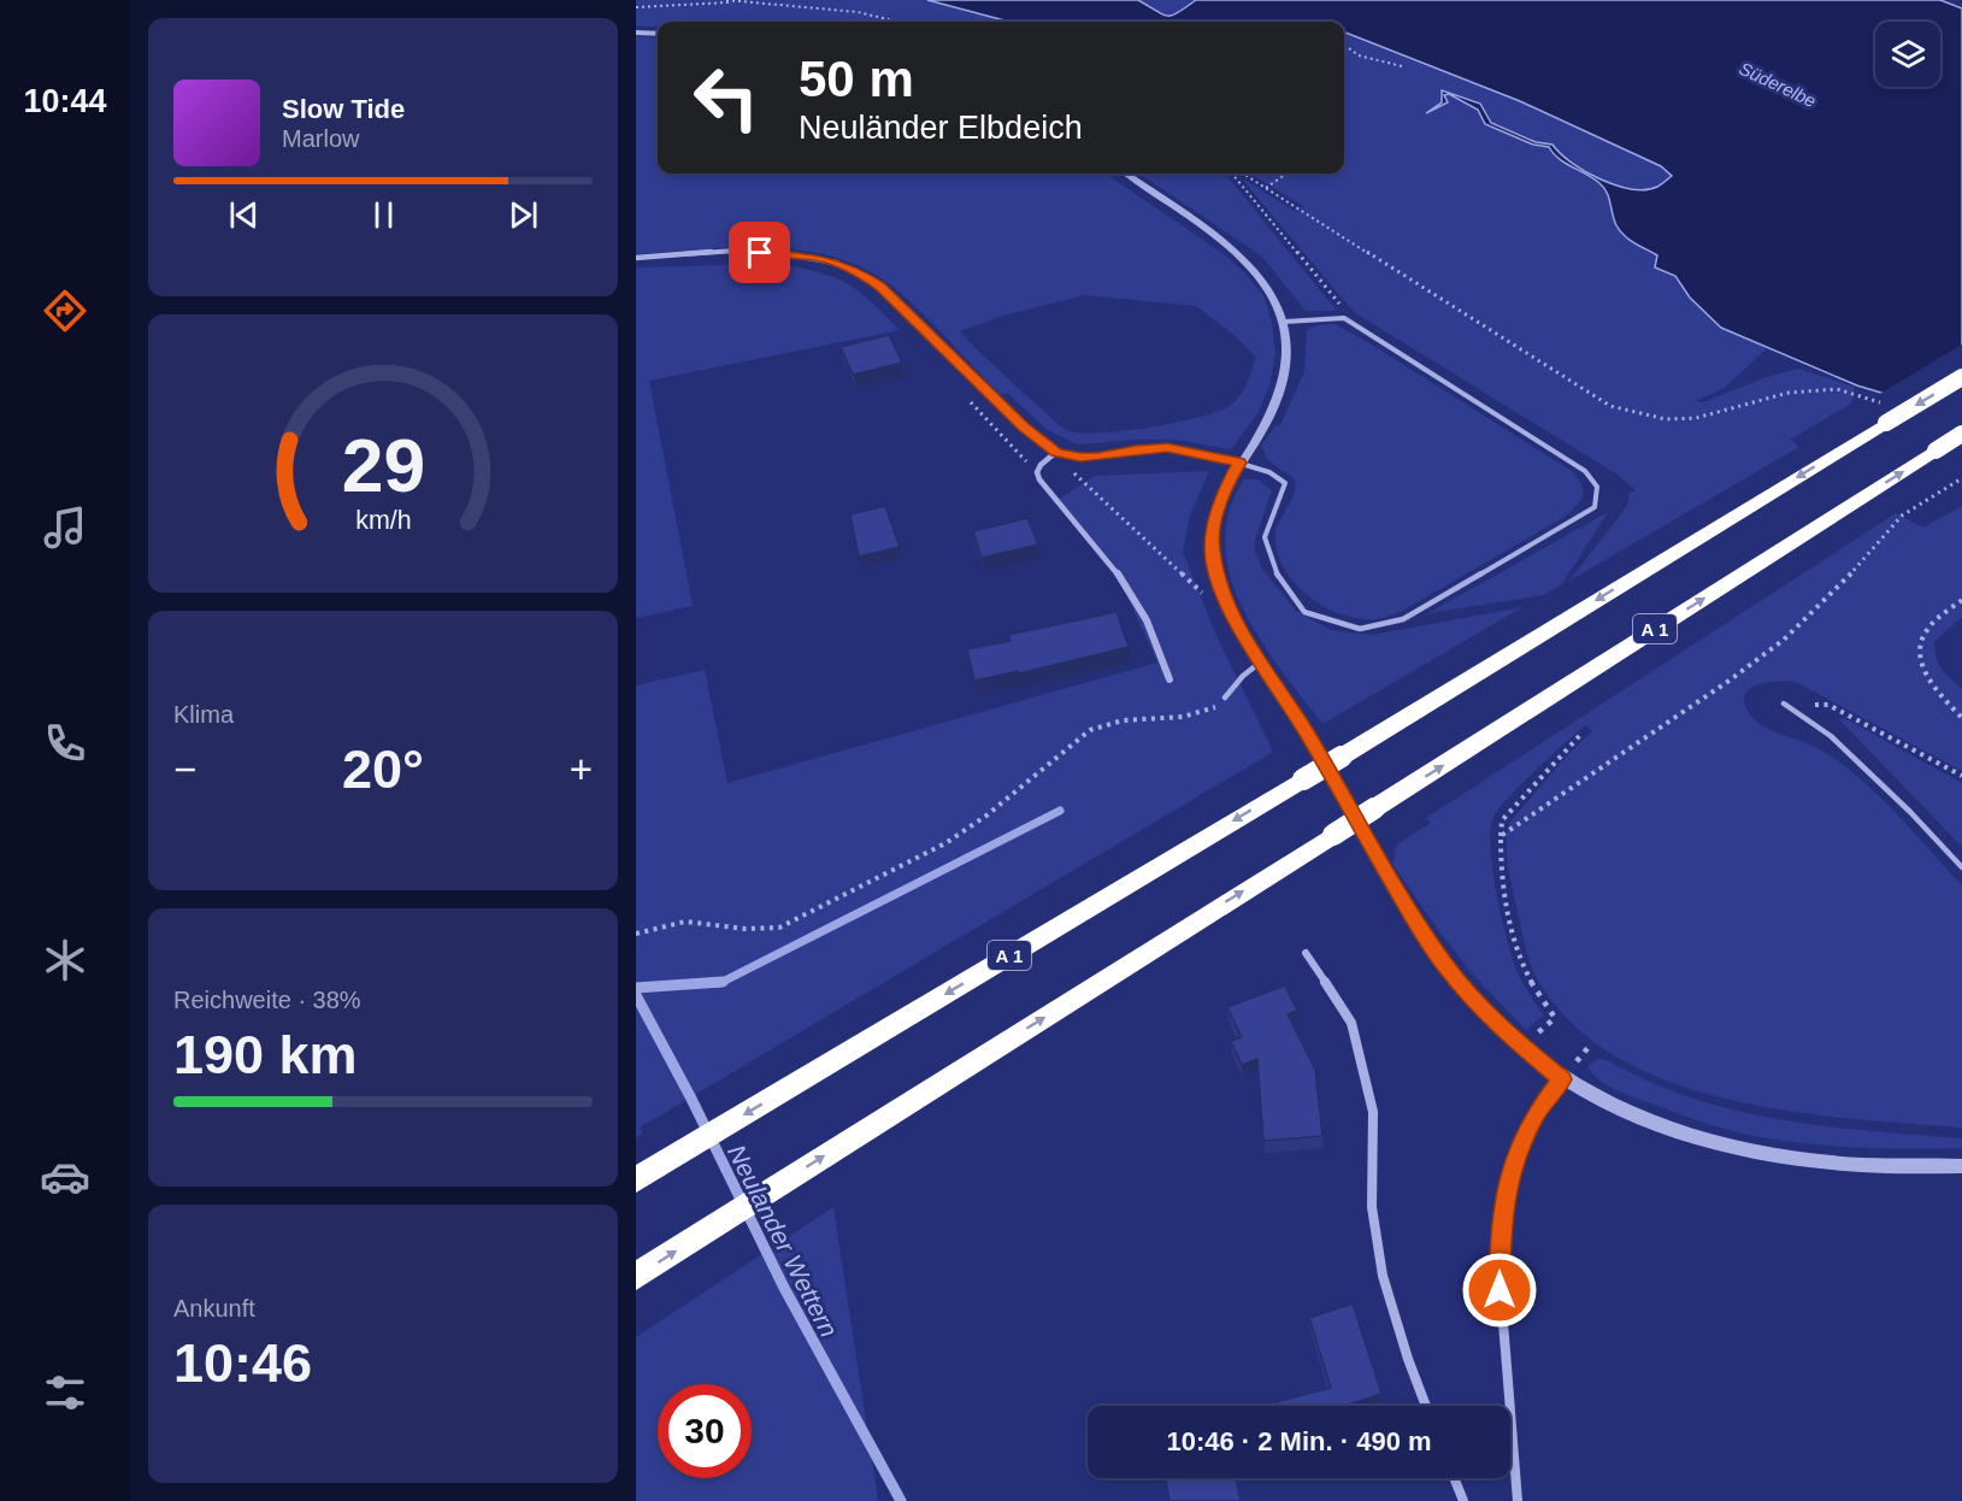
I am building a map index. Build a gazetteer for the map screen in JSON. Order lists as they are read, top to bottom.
{
  "streets": {
    "highway": ["A 1"]
  },
  "water": ["Süderelbe", "Neulander Wettern"],
  "page": {
    "tabs": "10:44",
    "turn": ["50 m", "Neuländer Elbdeich"],
    "song": ["Slow Tide", "Marlow"],
    "tile": [
      "Klima",
      ["Reichweite · 38%", "190 km"],
      ["Ankunft", "10:46"]
    ],
    "heat": ["−", "20°", "+"],
    "limit": "30",
    "trip": "10:46 · 2 Min. · 490 m",
    "gauge": ["29", "km/h"]
  }
}
